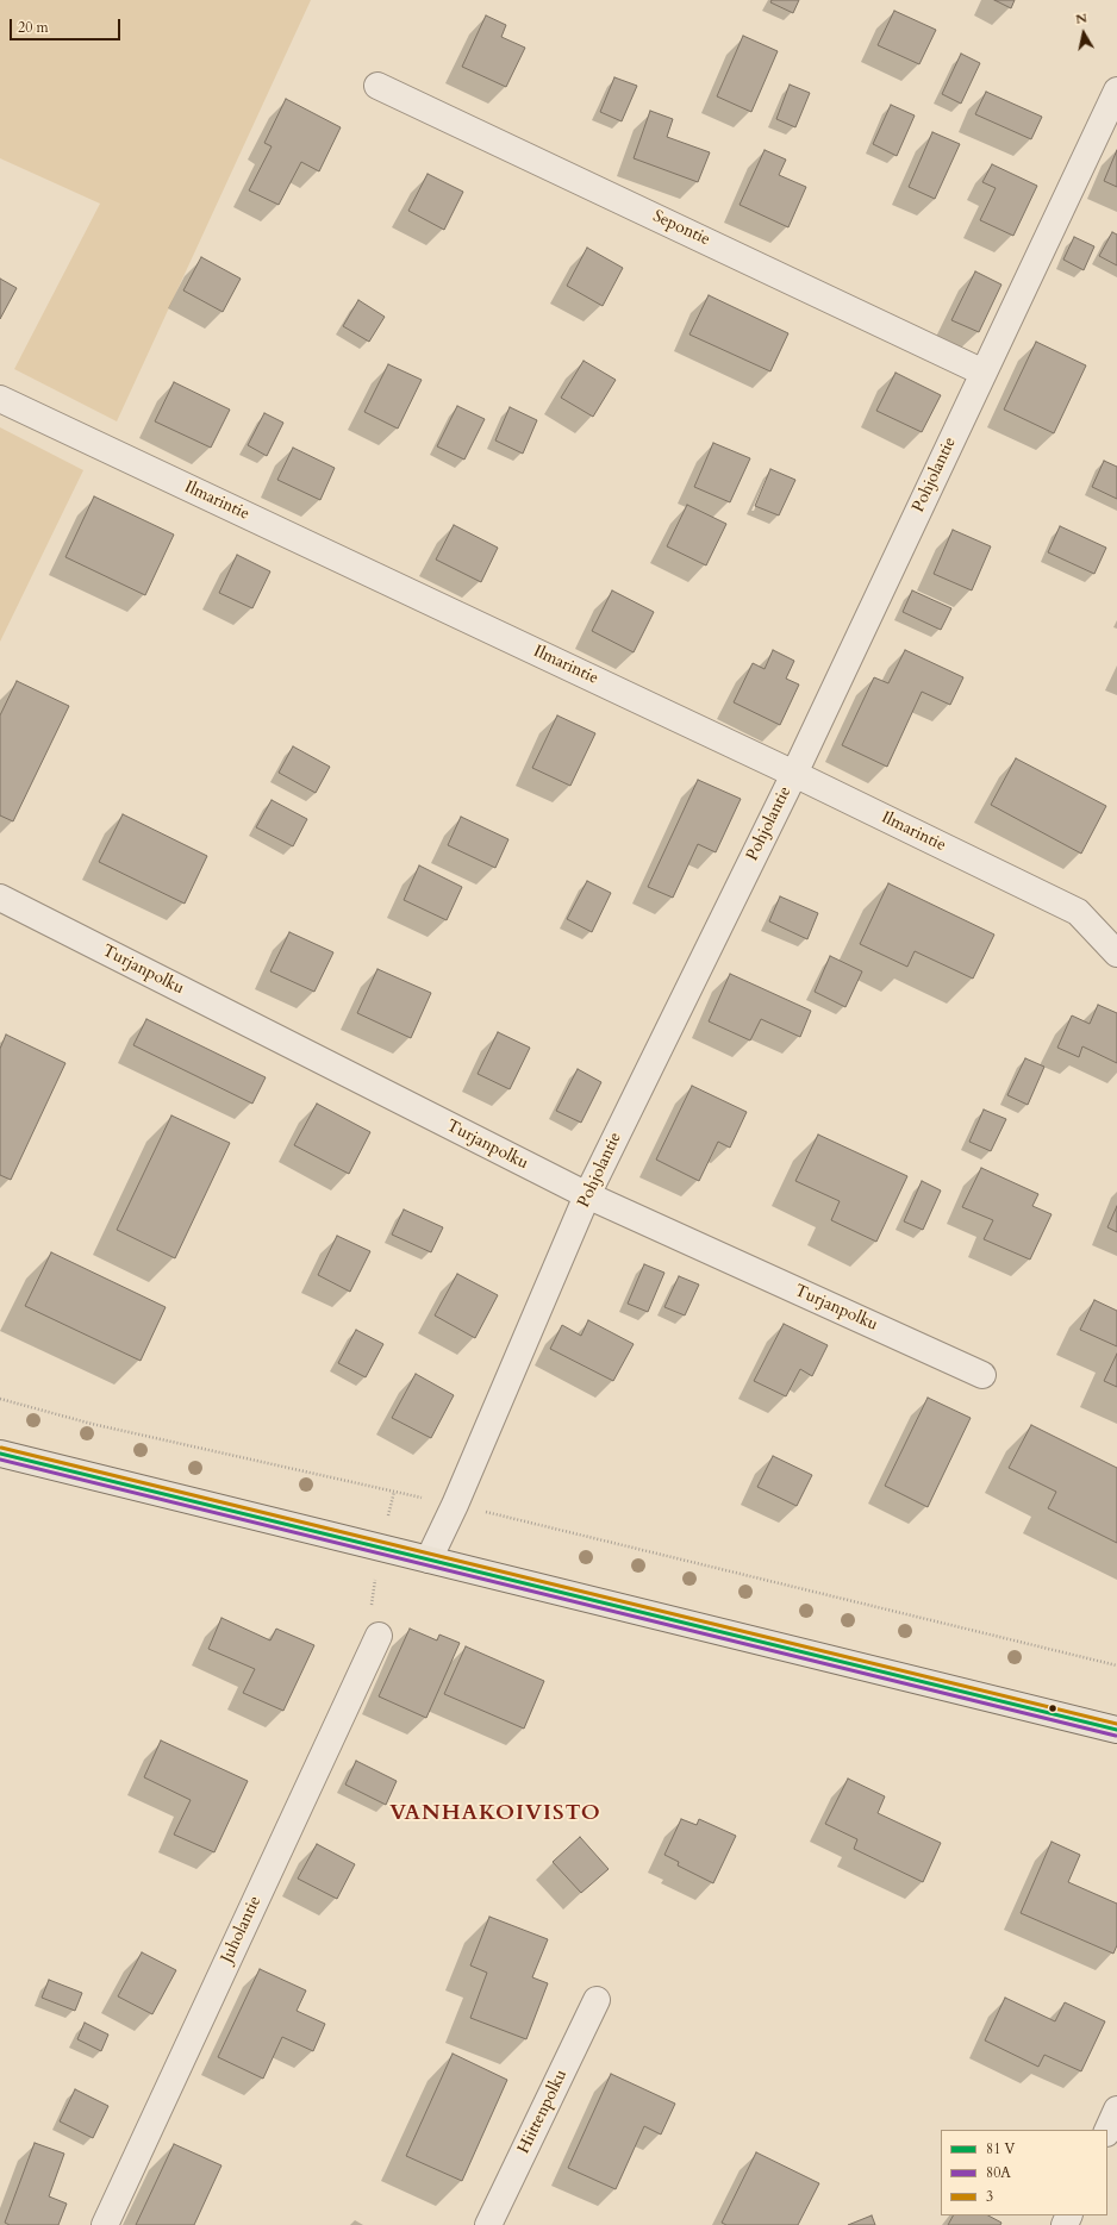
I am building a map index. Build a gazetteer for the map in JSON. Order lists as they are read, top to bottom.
{
  "streets": {
    "street": [
      "Sepontie",
      "Pohjolantie",
      "Ilmarintie",
      "Turjanpolku",
      "Juholantie",
      "Hiittenpolku"
    ]
  },
  "crossings": [
    ["Sepontie", "Pohjolantie"],
    ["Pohjolantie", "Ilmarintie"],
    ["Pohjolantie", "Turjanpolku"]
  ],
  "districts": ["VANHAKOIVISTO"],
  "lines": ["transit line 3", "transit line 80A"],
  "legend": ["81 V", "80A", "3"],
  "scale_bar": "20 m",
  "north": "top"
}
